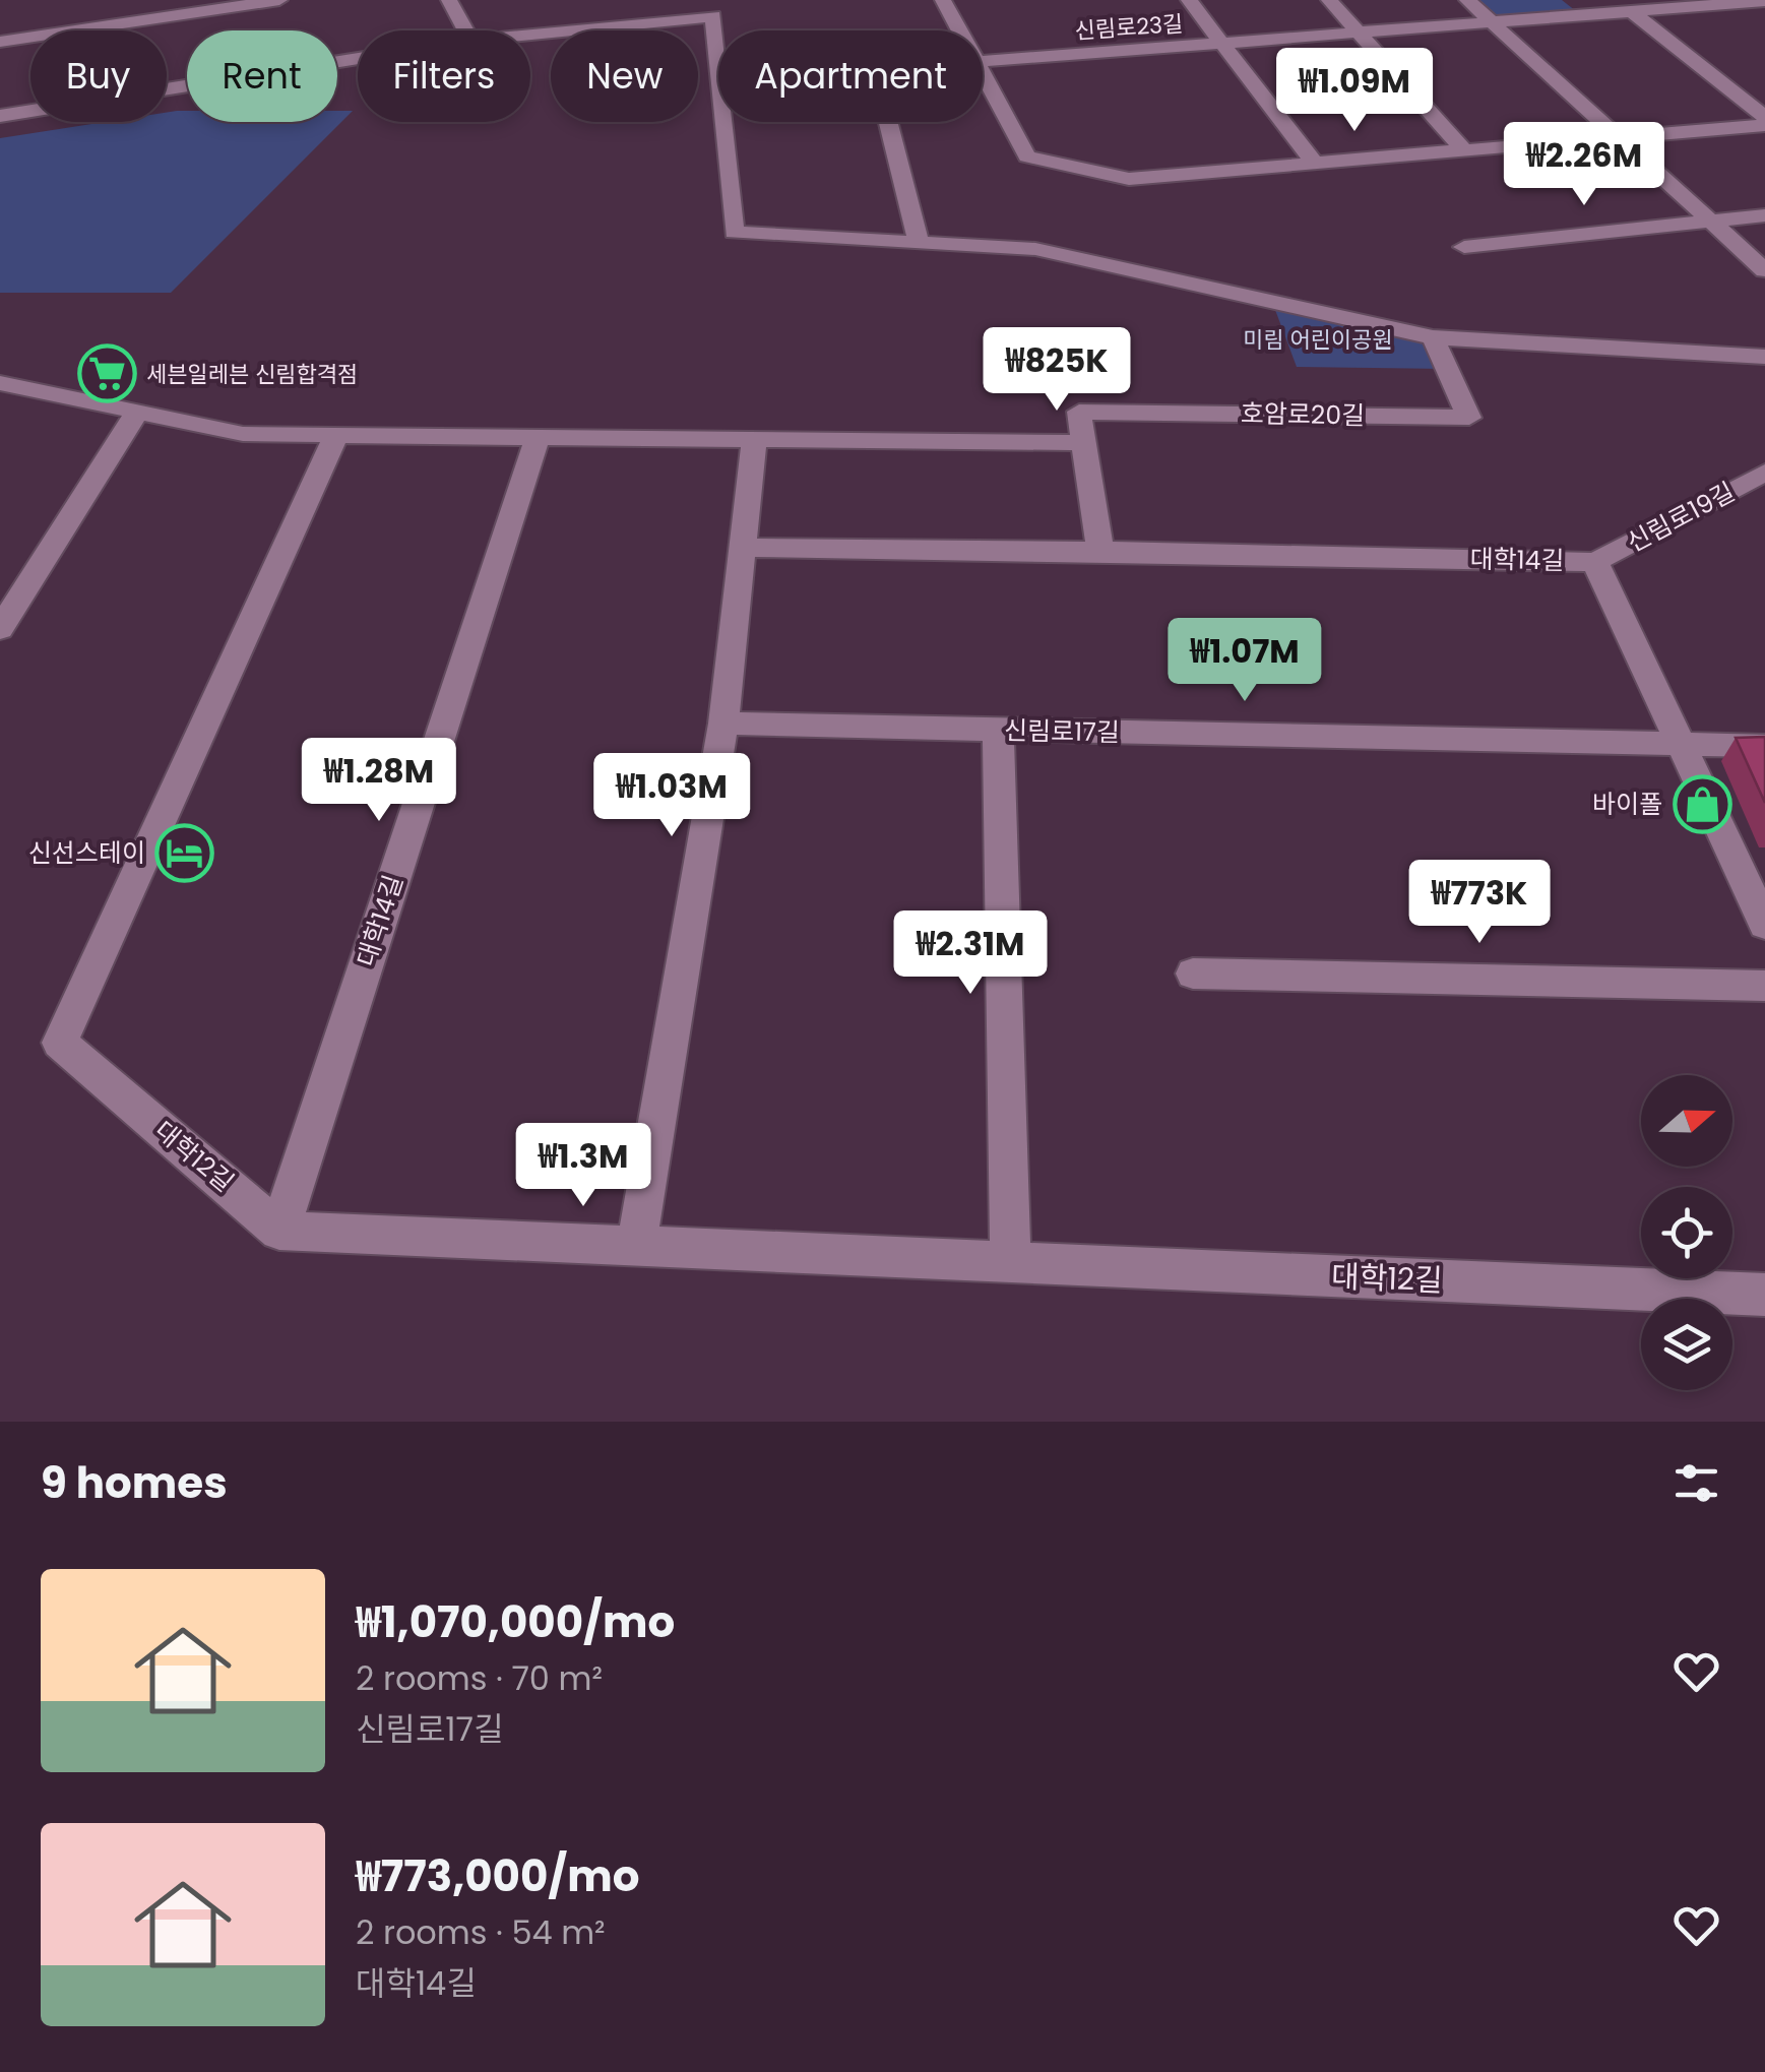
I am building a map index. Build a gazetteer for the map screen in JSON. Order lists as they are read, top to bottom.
{
  "streets": {
    "street": [
      "신림로23길",
      "호암로20길",
      "신림로19길",
      "대학14길",
      "신림로17길",
      "대학12길"
    ]
  },
  "crossings": [
    ["신림로19길", "대학14길"],
    ["대학14길", "신림로17길"],
    ["대학14길", "대학12길"]
  ],
  "parks": ["미림 어린이공원"],
  "places": {
    "supermarket": ["세븐일레븐 신림합격점"],
    "shop": ["바이폴"],
    "hotel": ["신선스테이"]
  },
  "north": "right",
  "page": {
    "chip": [
      "Buy",
      "Rent",
      "Filters",
      "New",
      "Apartment"
    ],
    "price": [
      "₩1.09M",
      "₩2.26M",
      "₩825K",
      "₩1.07M",
      "₩1.28M",
      "₩1.03M",
      "₩773K",
      "₩2.31M",
      "₩1.3M"
    ],
    "heading": "9 homes",
    "list": [
      {
        "name": "₩1,070,000/mo",
        "note": "2 rooms · 70 m² · 신림로17길"
      },
      {
        "name": "₩773,000/mo",
        "note": "2 rooms · 54 m² · 대학14길"
      }
    ]
  }
}
